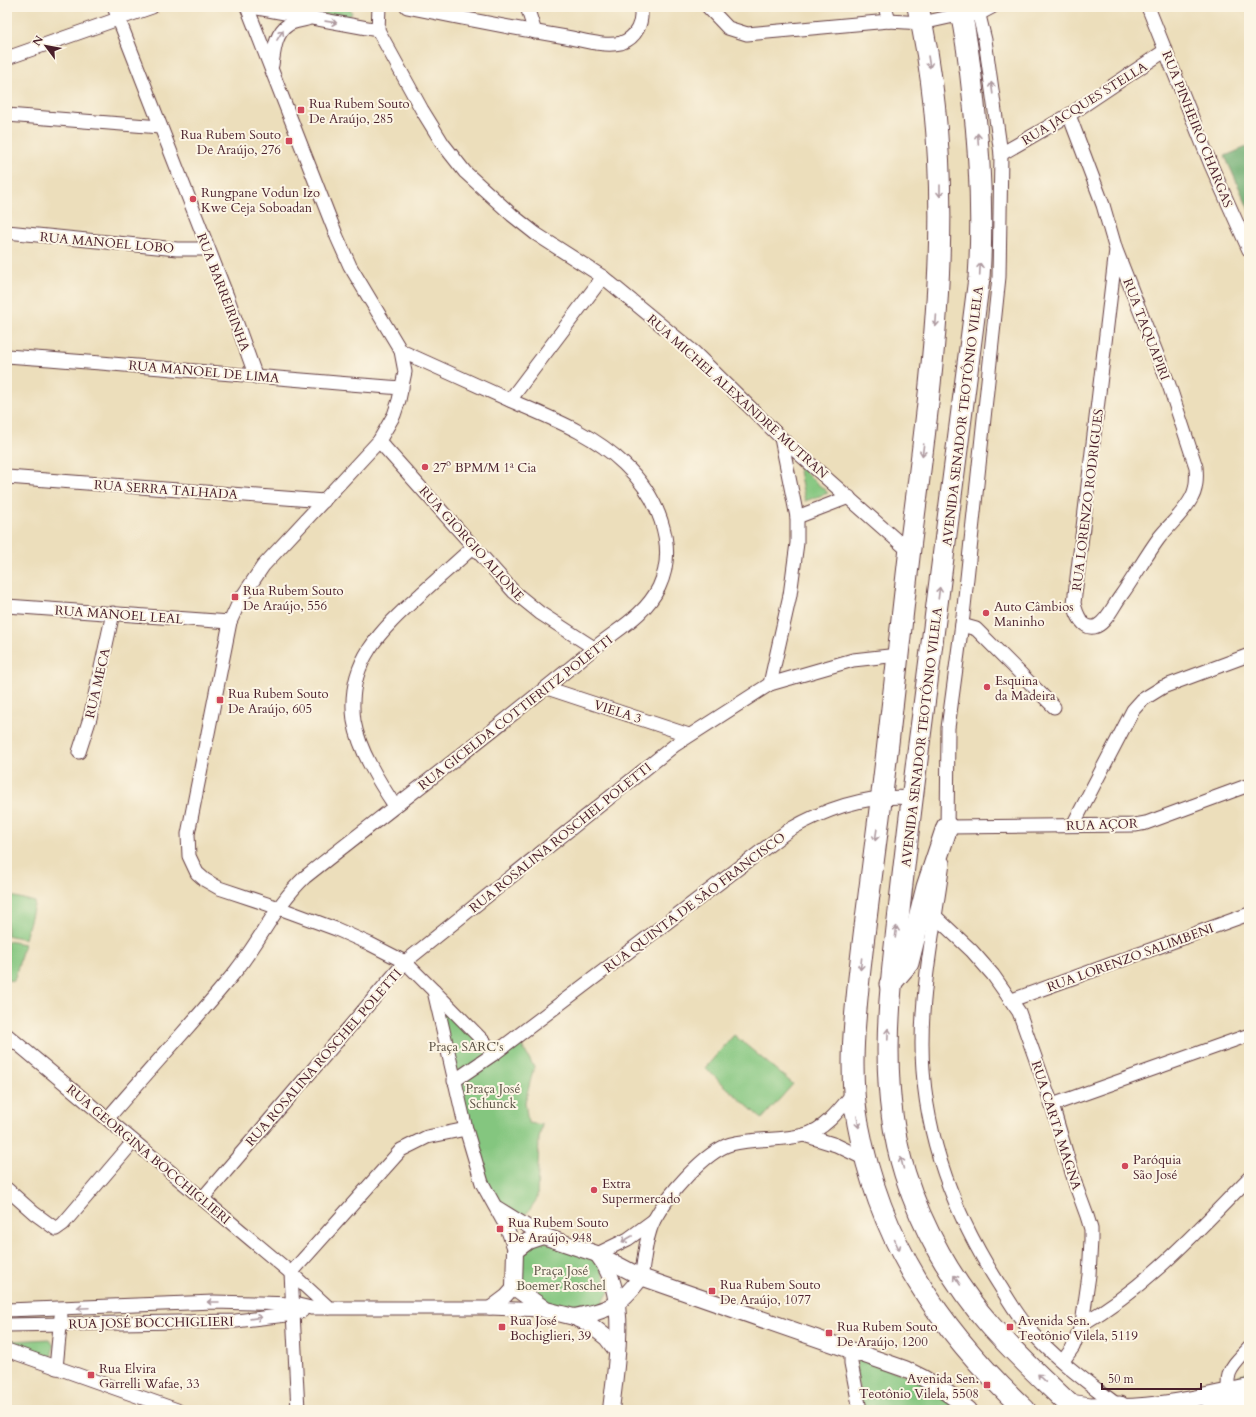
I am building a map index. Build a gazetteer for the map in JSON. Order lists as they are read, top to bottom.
{
  "streets": {
    "main road": ["AVENIDA SENADOR TEOTÔNIO VILELA"],
    "street": [
      "RUA JACQUES STELLA",
      "RUA PINHEIRO CHARGAS",
      "RUA MANOEL LOBO",
      "RUA BARREIRINHA",
      "RUA TAQUAPIRI",
      "RUA MANOEL DE LIMA",
      "RUA MICHEL ALEXANDRE MUTRAN",
      "RUA SERRA TALHADA",
      "RUA LORENZO RODRIGUES",
      "RUA GIORGIO ALIONE",
      "RUA MANOEL LEAL",
      "RUA MECA",
      "VIELA 3",
      "RUA GICELDA COTTIFRITZ POLETTI",
      "RUA AÇOR",
      "RUA ROSALINA ROSCHEL POLETTI",
      "RUA QUINTA DE SÃO FRANCISCO",
      "RUA LORENZO SALIMBENI",
      "RUA CARTA MAGNA",
      "RUA GEORGINA BOCCHIGLIERI",
      "RUA JOSÉ BOCCHIGLIERI"
    ]
  },
  "crossings": [
    ["RUA JACQUES STELLA", "RUA PINHEIRO CHARGAS"],
    ["RUA JACQUES STELLA", "RUA TAQUAPIRI"],
    ["RUA JACQUES STELLA", "AVENIDA SENADOR TEOTÔNIO VILELA"],
    ["RUA MANOEL LOBO", "RUA BARREIRINHA"],
    ["RUA BARREIRINHA", "RUA MANOEL DE LIMA"],
    ["RUA TAQUAPIRI", "RUA LORENZO RODRIGUES"],
    ["AVENIDA SENADOR TEOTÔNIO VILELA", "RUA AÇOR"],
    ["AVENIDA SENADOR TEOTÔNIO VILELA", "RUA QUINTA DE SÃO FRANCISCO"],
    ["AVENIDA SENADOR TEOTÔNIO VILELA", "RUA CARTA MAGNA"],
    ["RUA GIORGIO ALIONE", "RUA GICELDA COTTIFRITZ POLETTI"],
    ["RUA MANOEL LEAL", "RUA MECA"],
    ["VIELA 3", "RUA GICELDA COTTIFRITZ POLETTI"],
    ["VIELA 3", "RUA ROSALINA ROSCHEL POLETTI"],
    ["RUA GICELDA COTTIFRITZ POLETTI", "RUA GEORGINA BOCCHIGLIERI"],
    ["RUA ROSALINA ROSCHEL POLETTI", "RUA GEORGINA BOCCHIGLIERI"],
    ["RUA LORENZO SALIMBENI", "RUA CARTA MAGNA"]
  ],
  "parks": ["Praça SARC's", "Praça José Schunck", "Praça José Boemer Roschel"],
  "places": {
    "transit": [
      "Rua Rubem Souto De Araújo, 285",
      "Rua Rubem Souto De Araújo, 276",
      "Rua Rubem Souto De Araújo, 556",
      "Rua Rubem Souto De Araújo, 605",
      "Rua Rubem Souto De Araújo, 948",
      "Rua Rubem Souto De Araújo, 1077",
      "Rua José Bochiglieri, 39",
      "Avenida Sen. Teotônio Vilela, 5119",
      "Rua Rubem Souto De Araújo, 1200",
      "Rua Elvira Garrelli Wafae, 33",
      "Avenida Sen. Teotônio Vilela, 5508"
    ],
    "other": [
      "Rungpane Vodun Izo Kwe Ceja Soboadan",
      "27º BPM/M 1ª Cia",
      "Auto Câmbios Maninho",
      "Esquina da Madeira",
      "Paróquia São José",
      "Extra Supermercado"
    ]
  },
  "scale_bar": "50 m",
  "north": "top left"
}
